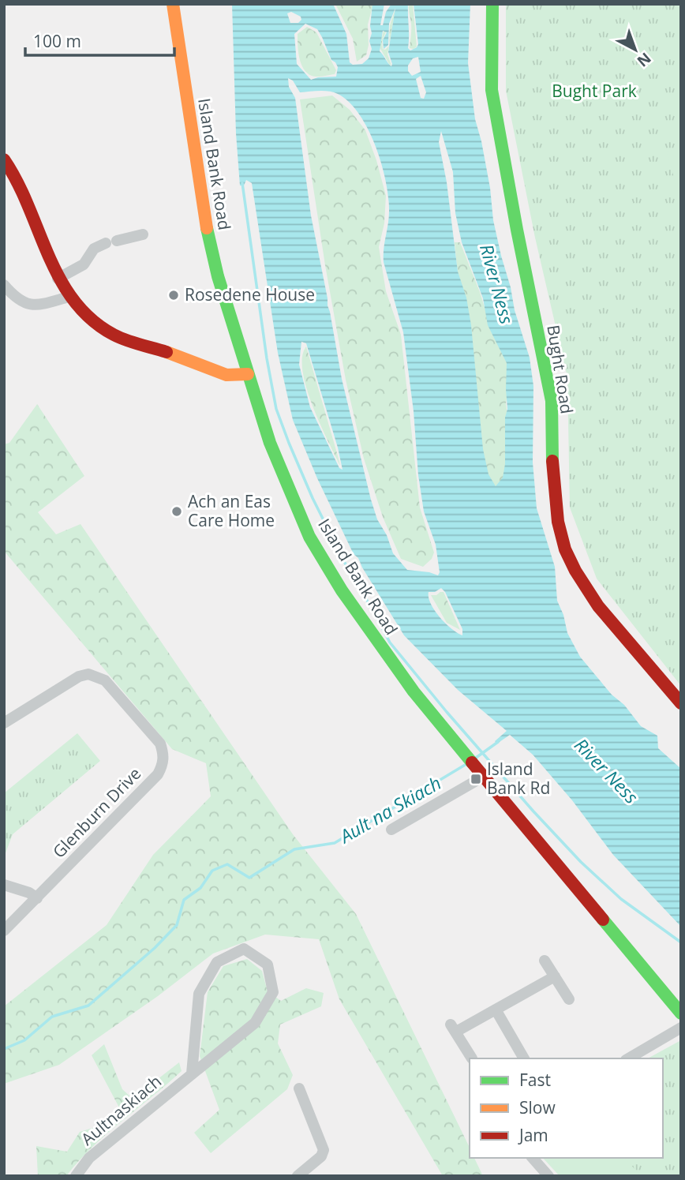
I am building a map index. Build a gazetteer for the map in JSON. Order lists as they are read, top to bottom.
{
  "streets": {
    "main road": ["Island Bank Road", "Bught Road"],
    "street": ["Glenburn Drive", "Aultnaskiach"]
  },
  "water": ["River Ness", "Ault na Skiach"],
  "parks": ["Bught Park"],
  "places": {
    "other": ["Rosedene House", "Ach an Eas Care Home"],
    "transit": ["Island Bank Rd"]
  },
  "legend": ["Fast", "Slow", "Jam"],
  "scale_bar": "100 m",
  "north": "bottom right"
}
